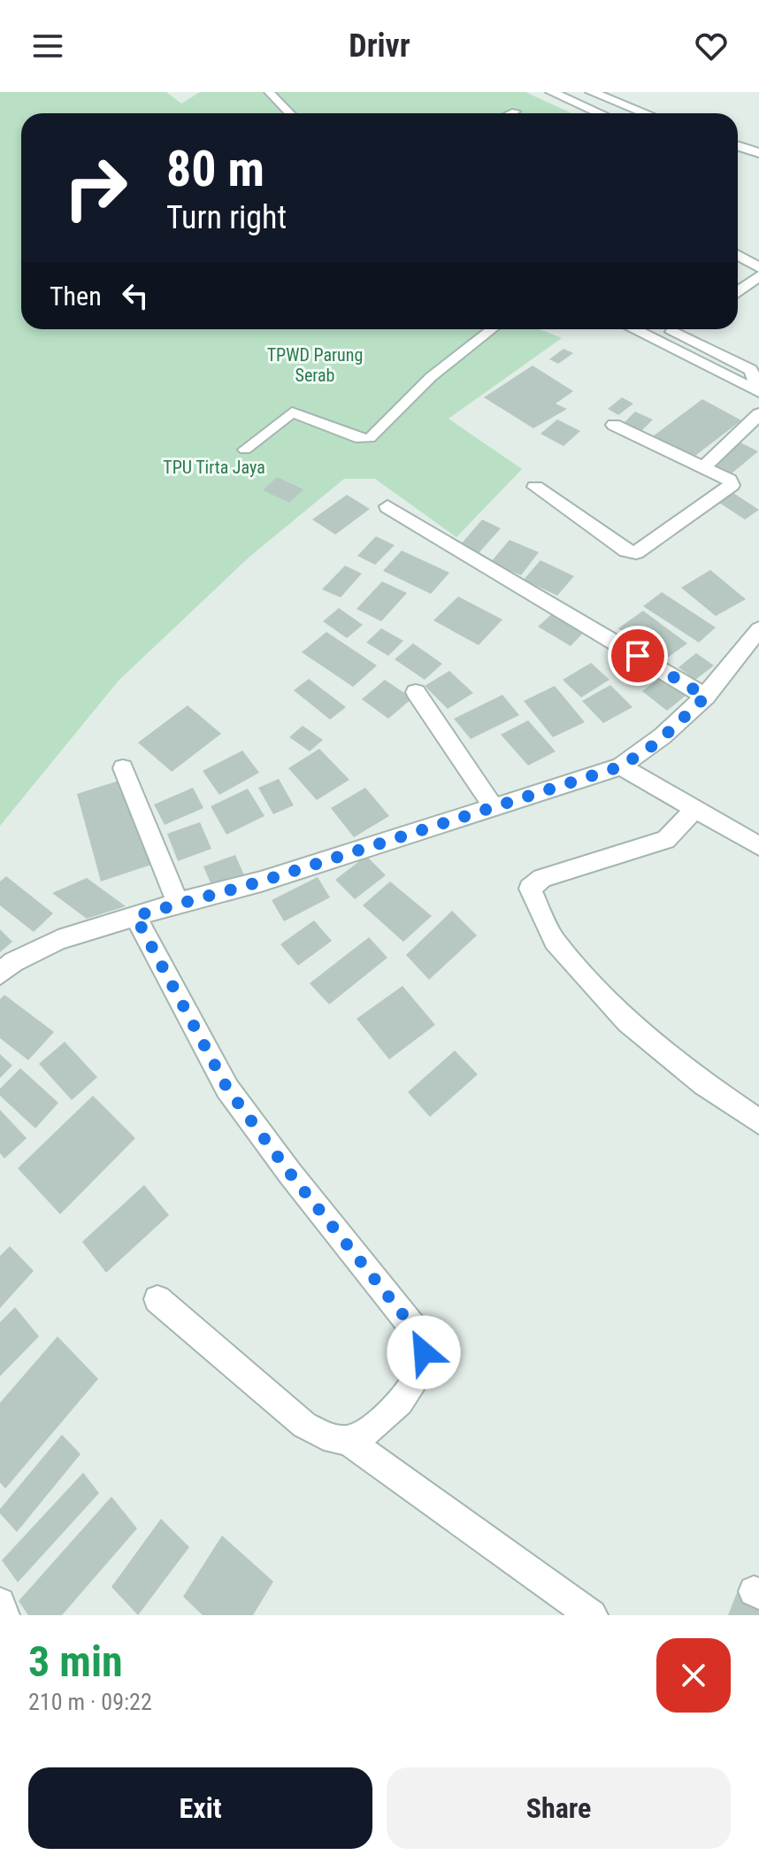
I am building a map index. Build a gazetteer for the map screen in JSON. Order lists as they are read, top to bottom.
{
  "parks": ["TPWD Parung Serab", "TPU Tirta Jaya"],
  "page": {
    "header": "Drivr",
    "turn": ["80 m", "Turn right"],
    "then": "Then",
    "heading": ["3 min", "210 m · 09:22"],
    "buttons": ["Exit", "Share"]
  }
}
